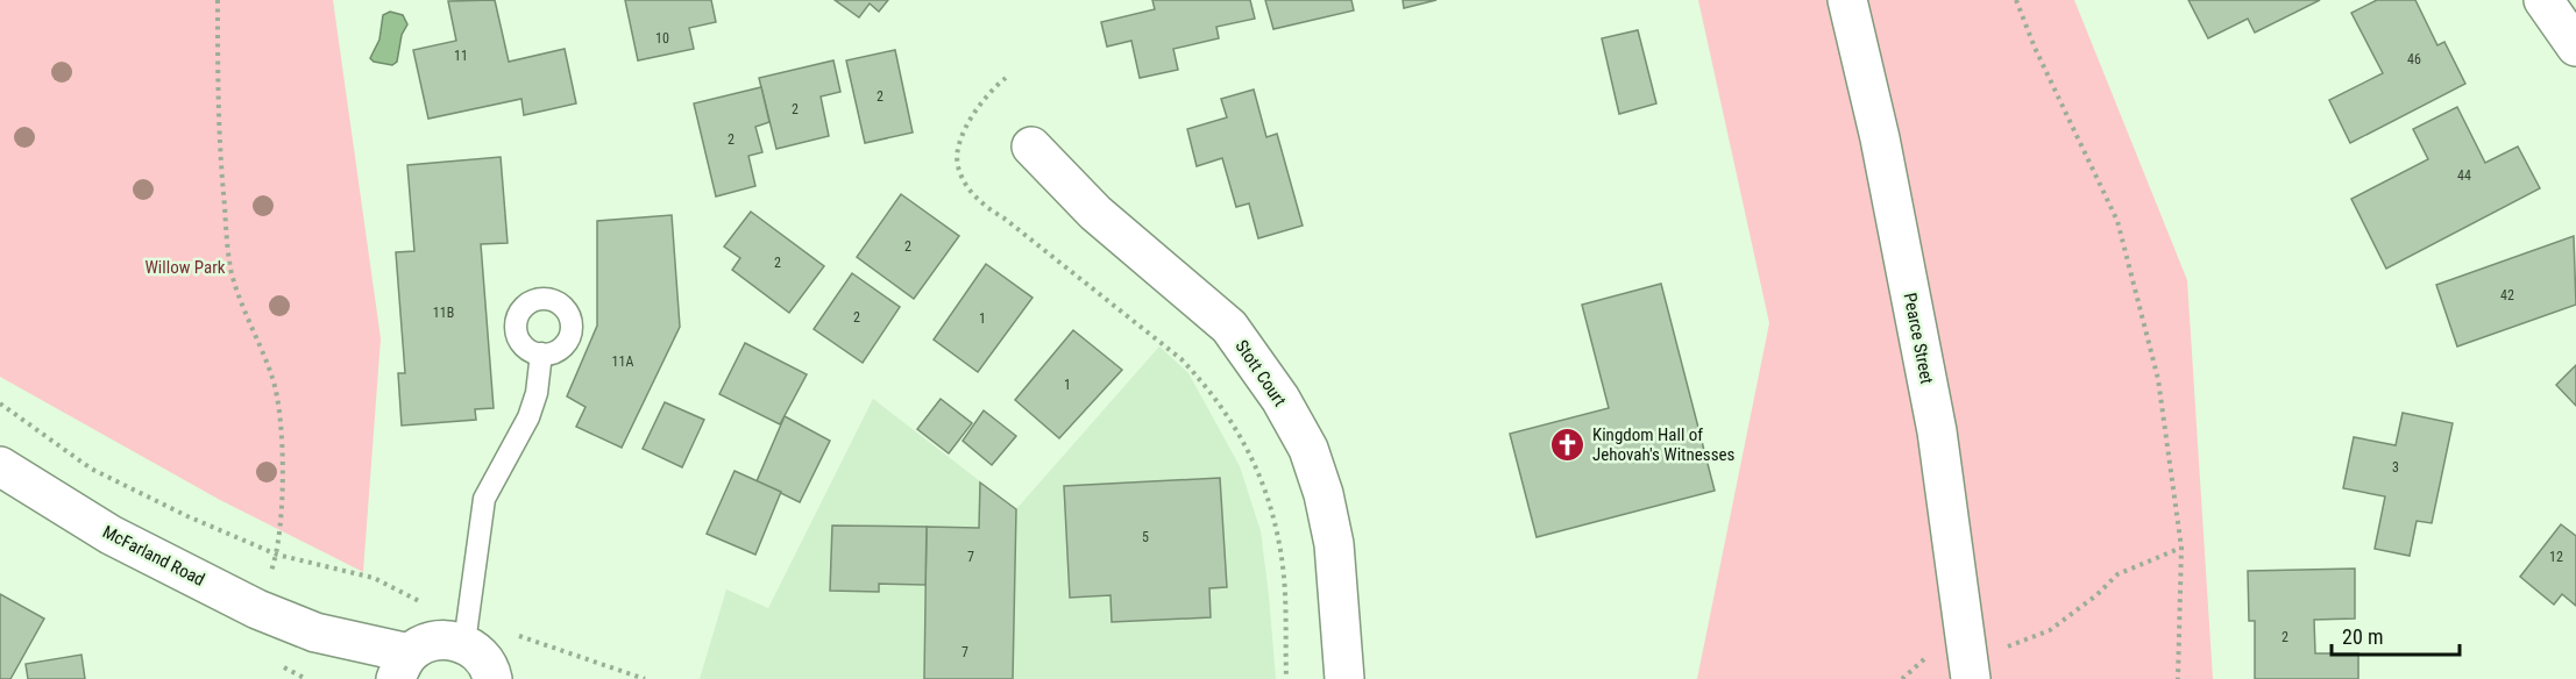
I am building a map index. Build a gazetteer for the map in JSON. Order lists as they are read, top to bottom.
{
  "streets": {
    "street": ["Pearce Street", "Stott Court", "McFarland Road"]
  },
  "parks": ["Willow Park"],
  "places": {
    "church": ["Kingdom Hall of Jehovah's Witnesses"]
  },
  "house_numbers": [
    "10",
    "11",
    "46",
    "2",
    "2",
    "2",
    "44",
    "2",
    "2",
    "42",
    "11B",
    "2",
    "1",
    "11A",
    "1",
    "3",
    "5",
    "7",
    "12",
    "2",
    "7"
  ],
  "scale_bar": "20 m"
}
